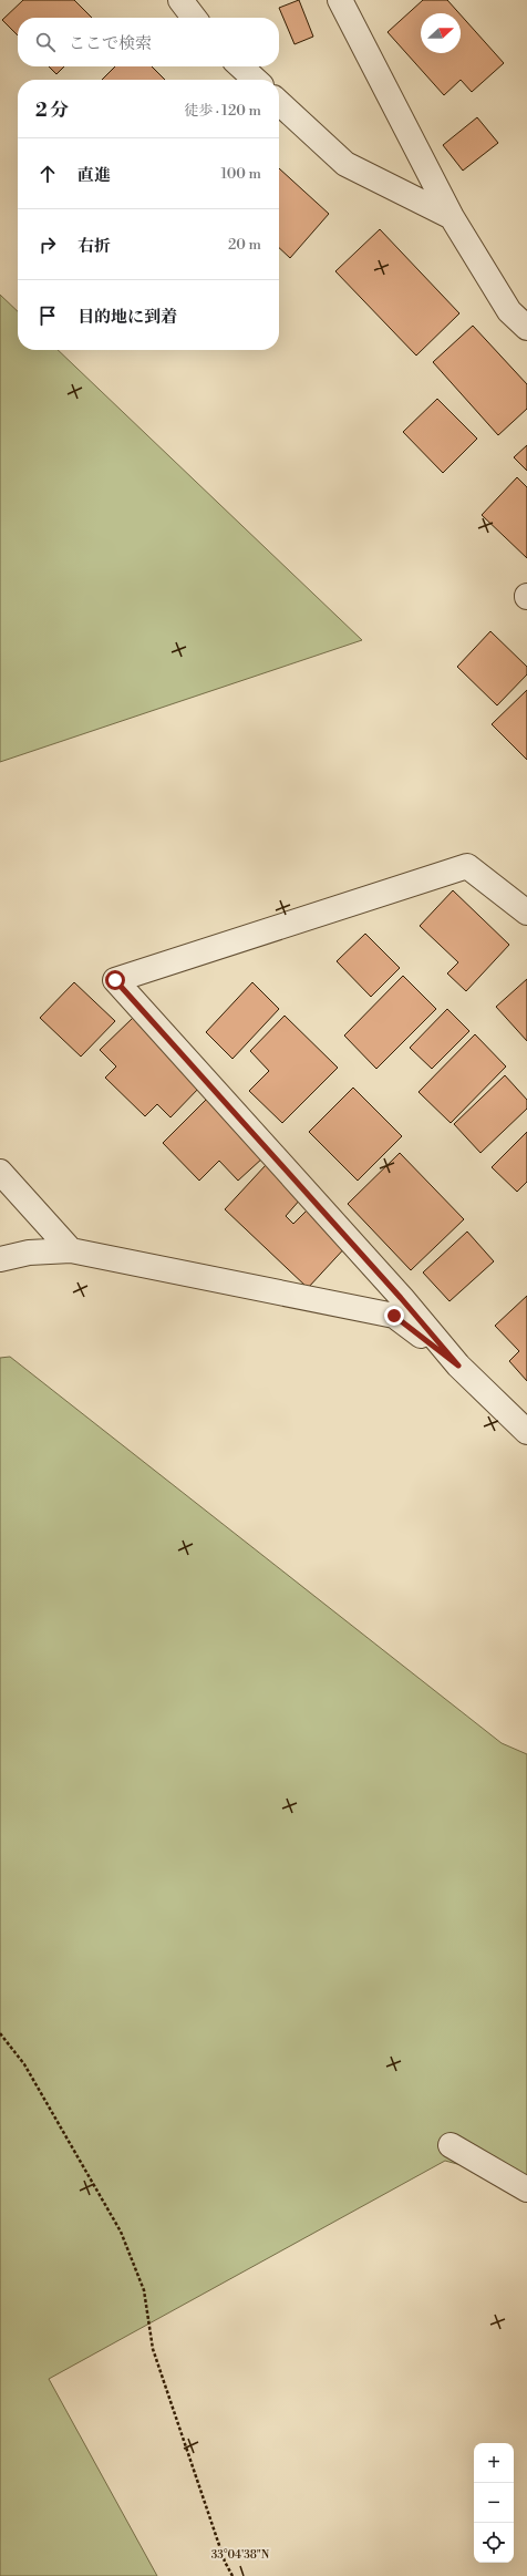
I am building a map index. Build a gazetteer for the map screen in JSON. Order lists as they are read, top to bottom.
{
  "north": "right",
  "page": {
    "search": "ここで検索",
    "heading": ["2 分", "徒歩 · 120 m"],
    "list": [
      ["直進", "100 m"],
      ["右折", "20 m"],
      "目的地に到着"
    ],
    "map_buttons": ["+", "−"]
  },
  "coordinates": ["33°04'38\"N"]
}
